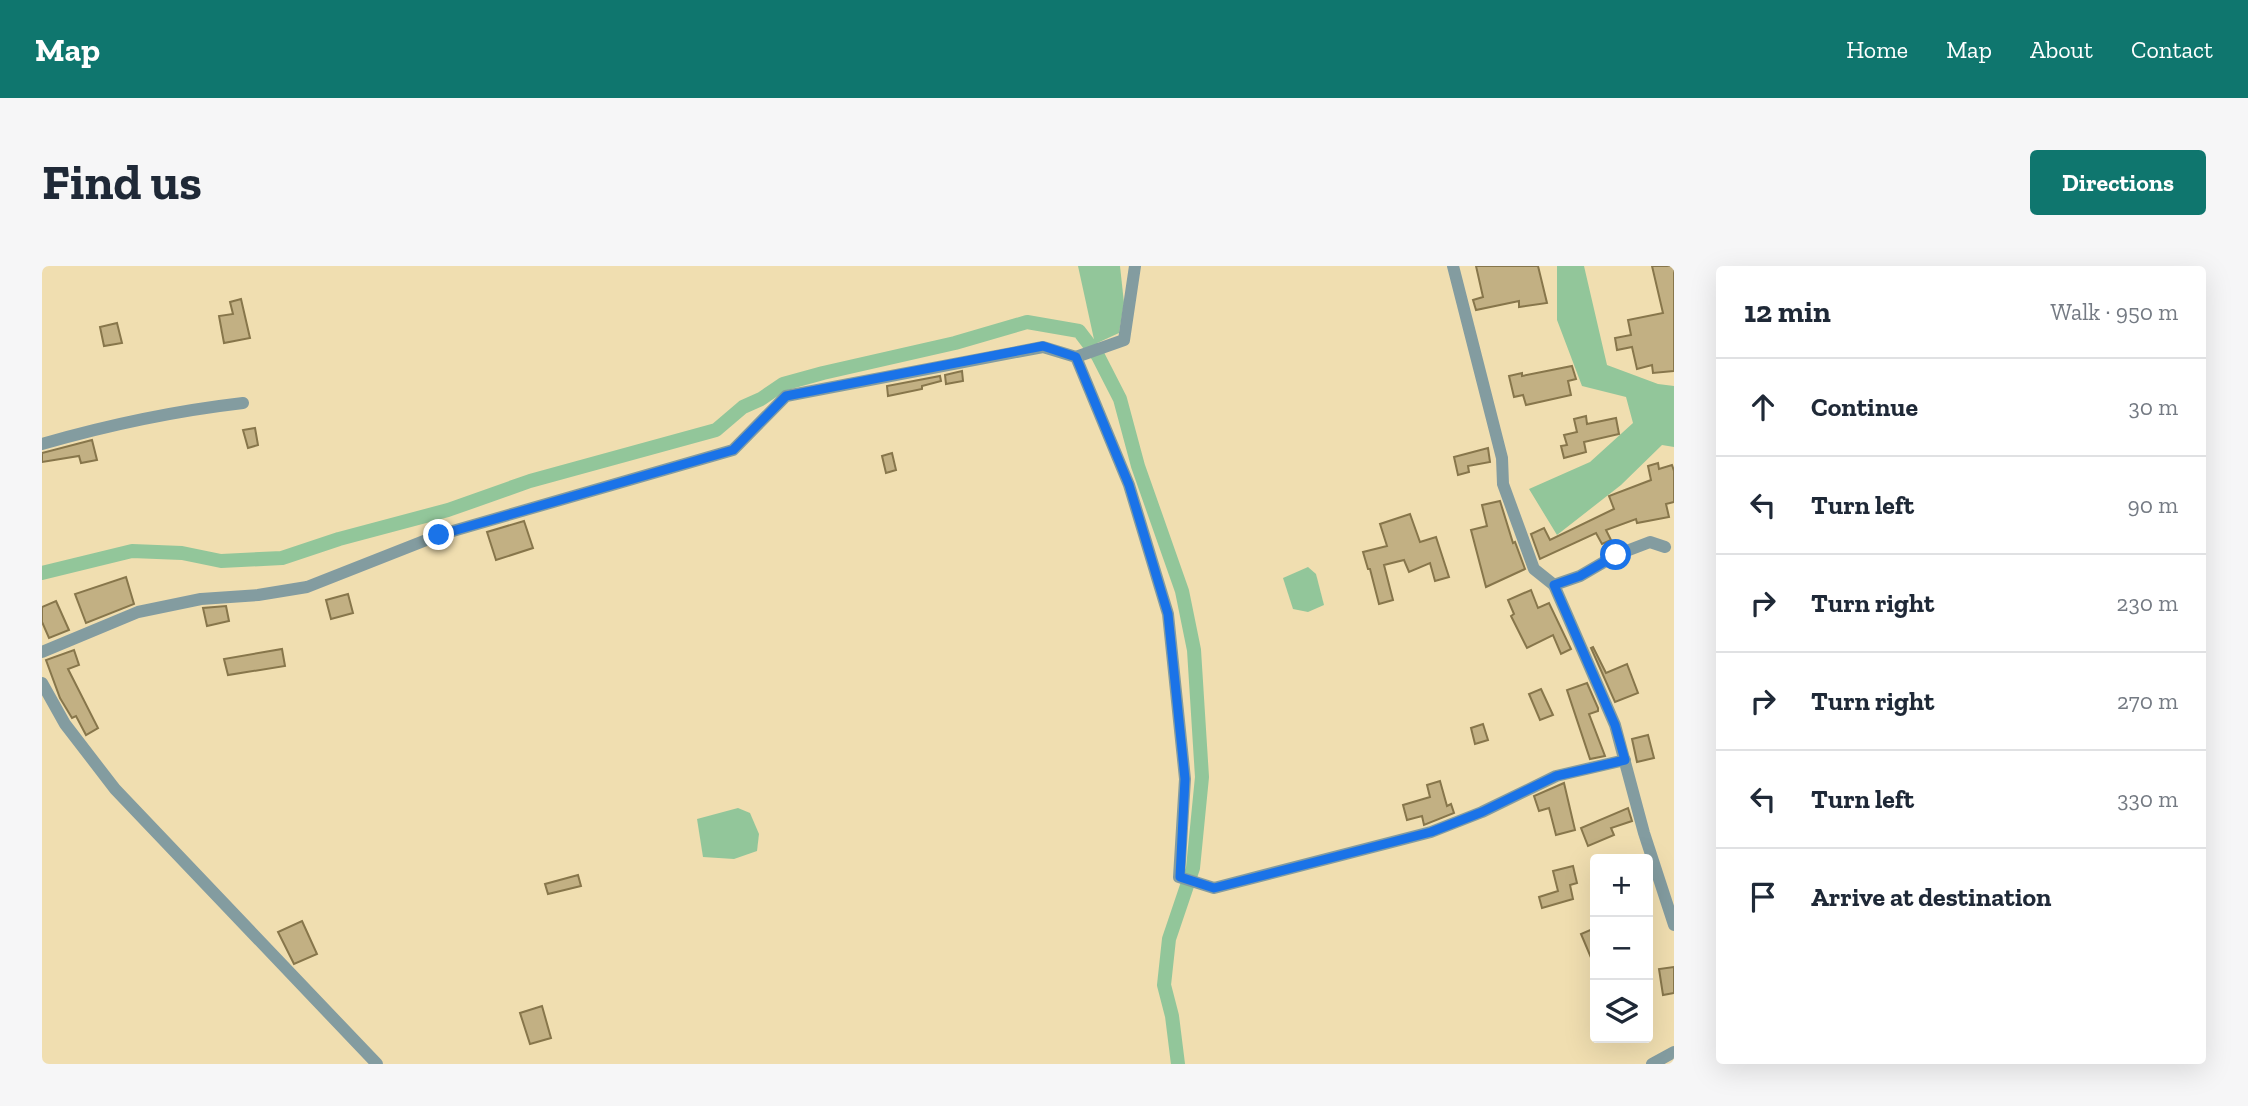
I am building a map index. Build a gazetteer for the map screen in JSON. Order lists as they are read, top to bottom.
{
  "page": {
    "header": "Map",
    "nav": [
      "Home",
      "Map",
      "About",
      "Contact"
    ],
    "buttons": "Directions",
    "title": "Find us",
    "heading": ["12 min", "Walk · 950 m"],
    "list": [
      ["Continue", "30 m"],
      ["Turn left", "90 m"],
      ["Turn right", "230 m"],
      ["Turn right", "270 m"],
      ["Turn left", "330 m"],
      "Arrive at destination"
    ],
    "map_buttons": ["+", "−"]
  }
}
